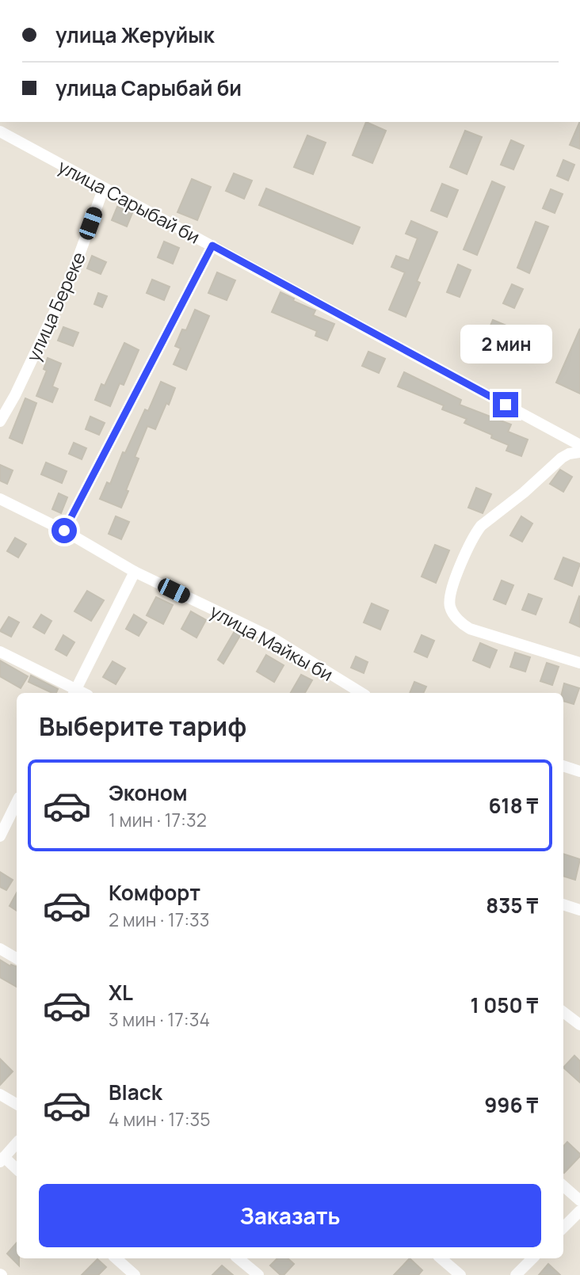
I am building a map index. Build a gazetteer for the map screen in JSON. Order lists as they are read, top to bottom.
{
  "streets": {
    "street": ["улица Сарыбай би", "улица Береке", "улица Майкы би"]
  },
  "crossings": [
    ["улица Сарыбай би", "улица Береке"]
  ],
  "page": {
    "banner": ["улица Жеруйык", "улица Сарыбай би"],
    "bubble": "2 мин",
    "heading": "Выберите тариф",
    "list": [
      {
        "name": "Эконом",
        "note": "1 мин · 17:32",
        "value": "618 ₸"
      },
      {
        "name": "Комфорт",
        "note": "2 мин · 17:33",
        "value": "835 ₸"
      },
      {
        "name": "XL",
        "note": "3 мин · 17:34",
        "value": "1 050 ₸"
      },
      {
        "name": "Black",
        "note": "4 мин · 17:35",
        "value": "996 ₸"
      }
    ],
    "buttons": "Заказать"
  }
}
